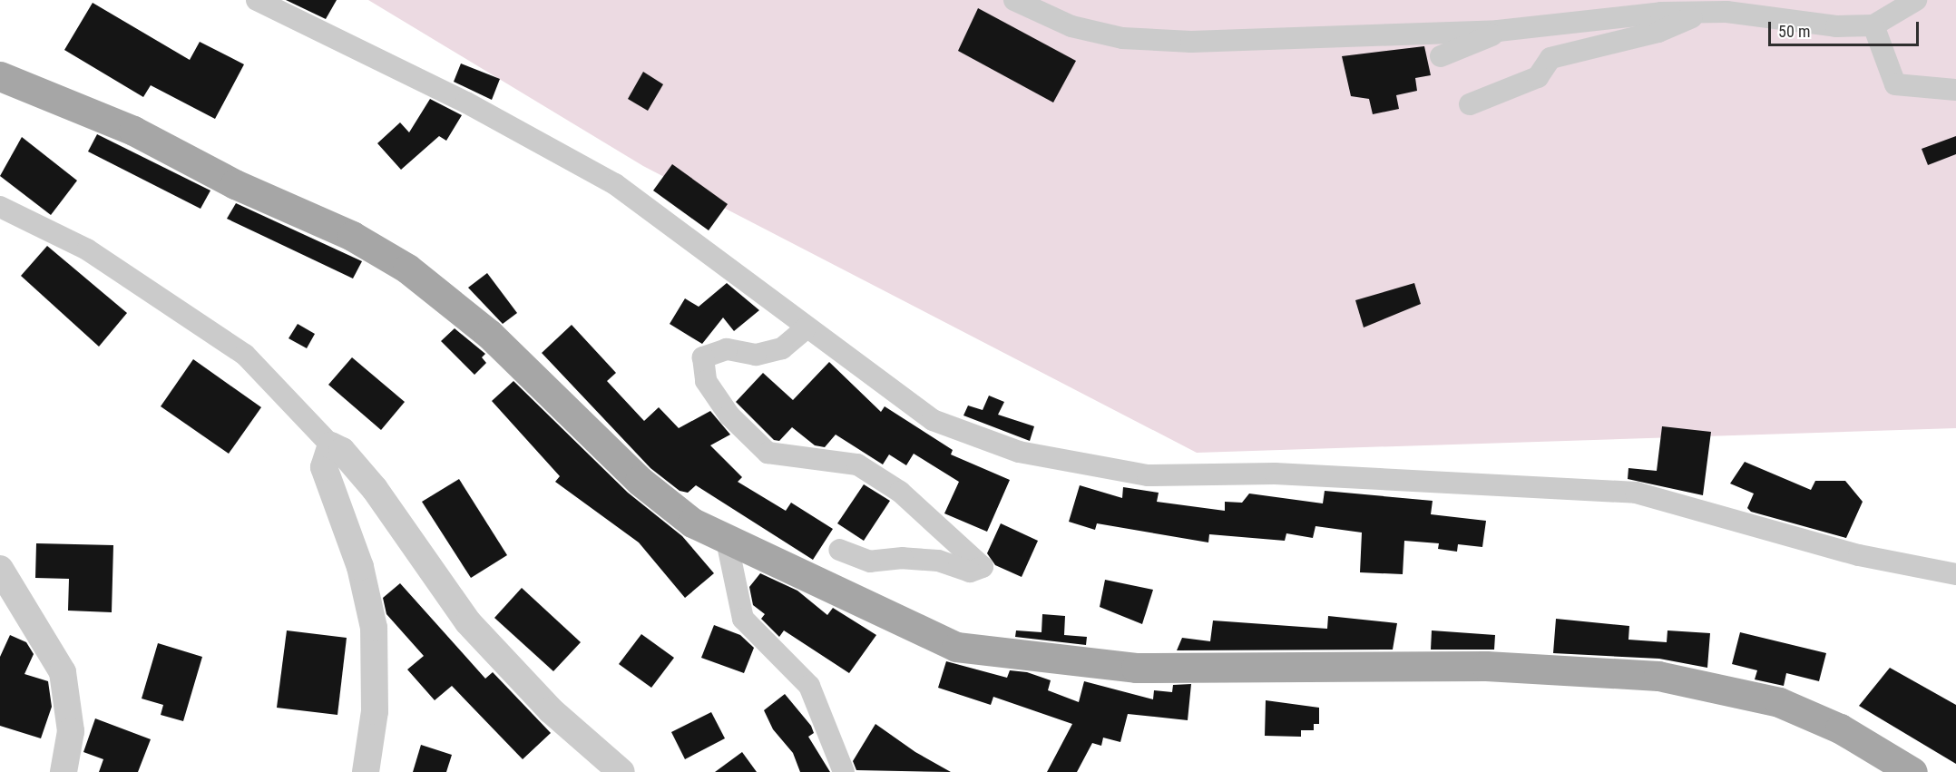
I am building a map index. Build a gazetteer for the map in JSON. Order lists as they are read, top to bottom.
{
  "scale_bar": "50 m"
}
